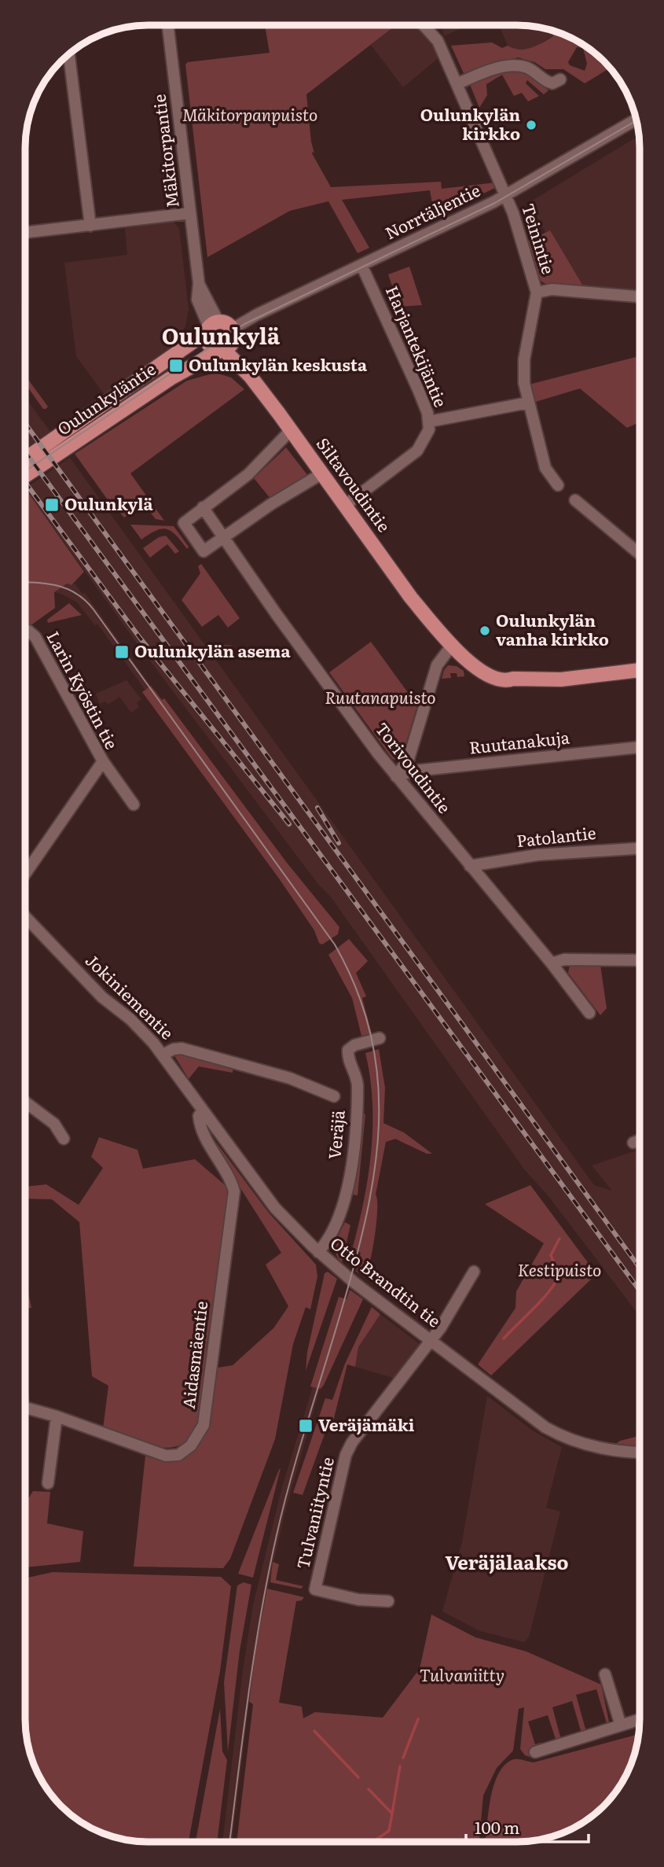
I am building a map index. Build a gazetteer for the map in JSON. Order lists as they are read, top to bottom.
{
  "streets": {
    "main road": ["Oulunkyläntie", "Siltavoudintie"],
    "street": [
      "Mäkitorpantie",
      "Norrtäljentie",
      "Teinintie",
      "Harjantekijäntie",
      "Larin Kyöstin tie",
      "Ruutanakuja",
      "Torivoudintie",
      "Patolantie",
      "Jokiniementie",
      "Veräjä",
      "Otto Brandtin tie",
      "Aidasmäentie",
      "Tulvaniityntie"
    ]
  },
  "crossings": [
    ["Mäkitorpantie", "Oulunkyläntie"],
    ["Mäkitorpantie", "Siltavoudintie"],
    ["Norrtäljentie", "Teinintie"],
    ["Norrtäljentie", "Harjantekijäntie"],
    ["Norrtäljentie", "Oulunkyläntie"],
    ["Norrtäljentie", "Siltavoudintie"],
    ["Harjantekijäntie", "Siltavoudintie"],
    ["Oulunkyläntie", "Siltavoudintie"],
    ["Ruutanakuja", "Torivoudintie"],
    ["Torivoudintie", "Patolantie"],
    ["Jokiniementie", "Otto Brandtin tie"],
    ["Veräjä", "Otto Brandtin tie"],
    ["Otto Brandtin tie", "Aidasmäentie"],
    ["Otto Brandtin tie", "Tulvaniityntie"]
  ],
  "districts": ["Oulunkylä", "Veräjälaakso"],
  "parks": [
    "Mäkitorpanpuisto",
    "Ruutanapuisto",
    "Kestipuisto",
    "Tulvaniitty"
  ],
  "places": {
    "other": ["Oulunkylän kirkko", "Oulunkylän vanha kirkko"],
    "transit": [
      "Oulunkylän keskusta",
      "Oulunkylä",
      "Oulunkylän asema",
      "Veräjämäki"
    ]
  },
  "scale_bar": "100 m"
}
